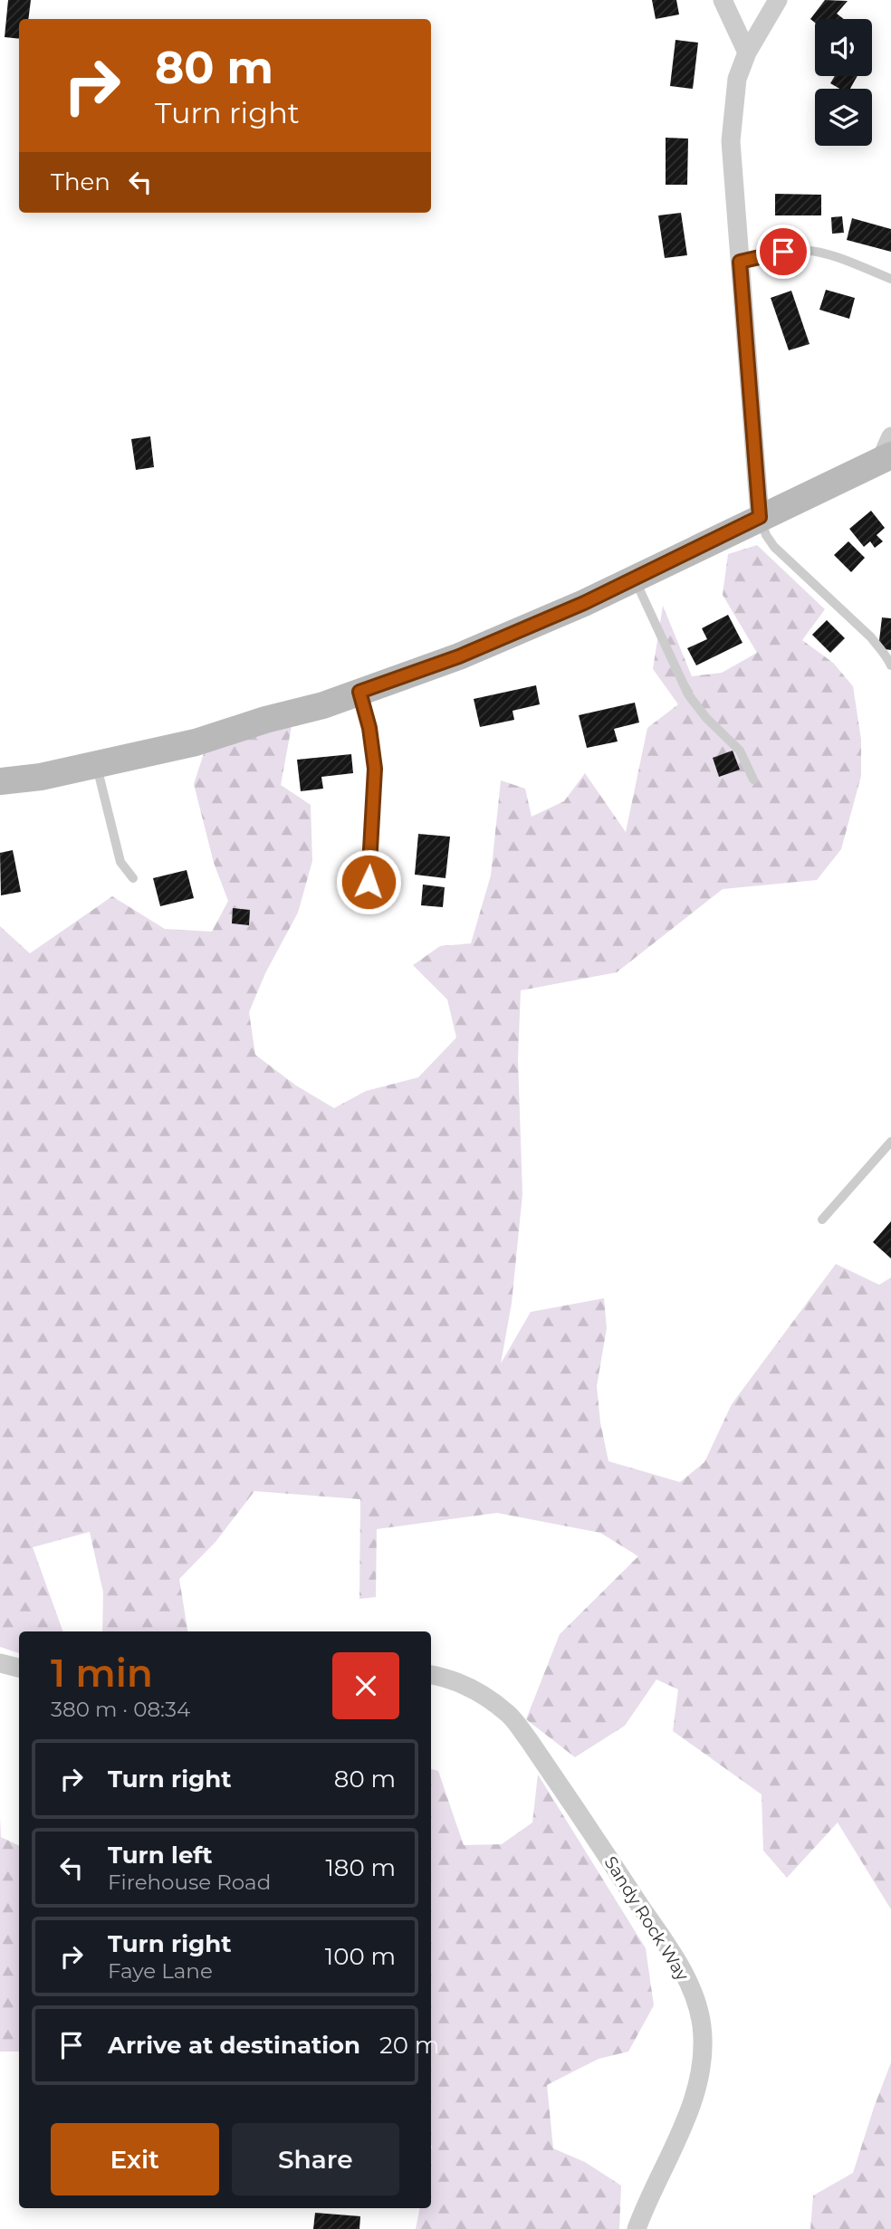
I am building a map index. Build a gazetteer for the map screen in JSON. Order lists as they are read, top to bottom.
{
  "streets": {
    "street": ["Sandy Rock Way"]
  },
  "page": {
    "turn": ["80 m", "Turn right"],
    "then": "Then",
    "heading": ["1 min", "380 m · 08:34"],
    "list": [
      {
        "name": "Turn right",
        "value": "80 m"
      },
      {
        "name": "Turn left",
        "note": "Firehouse Road",
        "value": "180 m"
      },
      {
        "name": "Turn right",
        "note": "Faye Lane",
        "value": "100 m"
      },
      {
        "name": "Arrive at destination",
        "value": "20 m"
      }
    ],
    "buttons": ["Exit", "Share"]
  }
}
